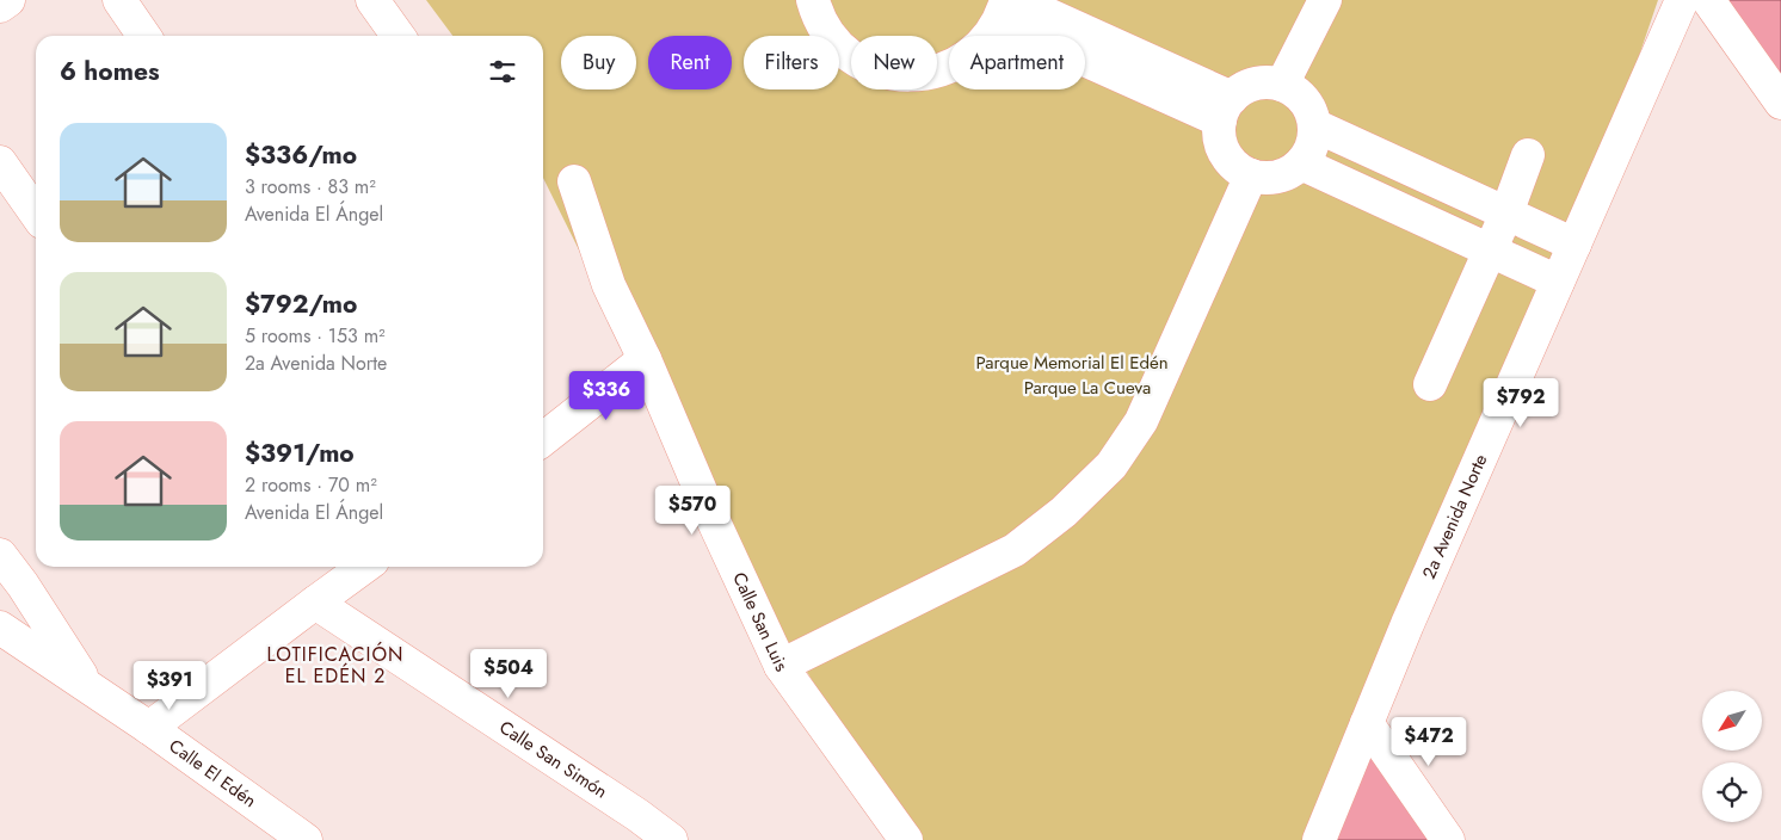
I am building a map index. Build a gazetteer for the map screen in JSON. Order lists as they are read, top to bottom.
{
  "streets": {
    "street": [
      "2a Avenida Norte",
      "Calle San Luis",
      "Calle San Simón",
      "Calle El Edén"
    ]
  },
  "districts": ["LOTIFICACIÓN EL EDÉN 2"],
  "parks": ["Parque Memorial El Edén", "Parque La Cueva"],
  "north": "bottom left",
  "page": {
    "chip": [
      "Buy",
      "Rent",
      "Filters",
      "New",
      "Apartment"
    ],
    "heading": "6 homes",
    "list": [
      {
        "name": "$336/mo",
        "note": "3 rooms · 83 m² · Avenida El Ángel"
      },
      {
        "name": "$792/mo",
        "note": "5 rooms · 153 m² · 2a Avenida Norte"
      },
      {
        "name": "$391/mo",
        "note": "2 rooms · 70 m² · Avenida El Ángel"
      }
    ],
    "price": [
      "$336",
      "$792",
      "$570",
      "$504",
      "$391",
      "$472"
    ]
  }
}
